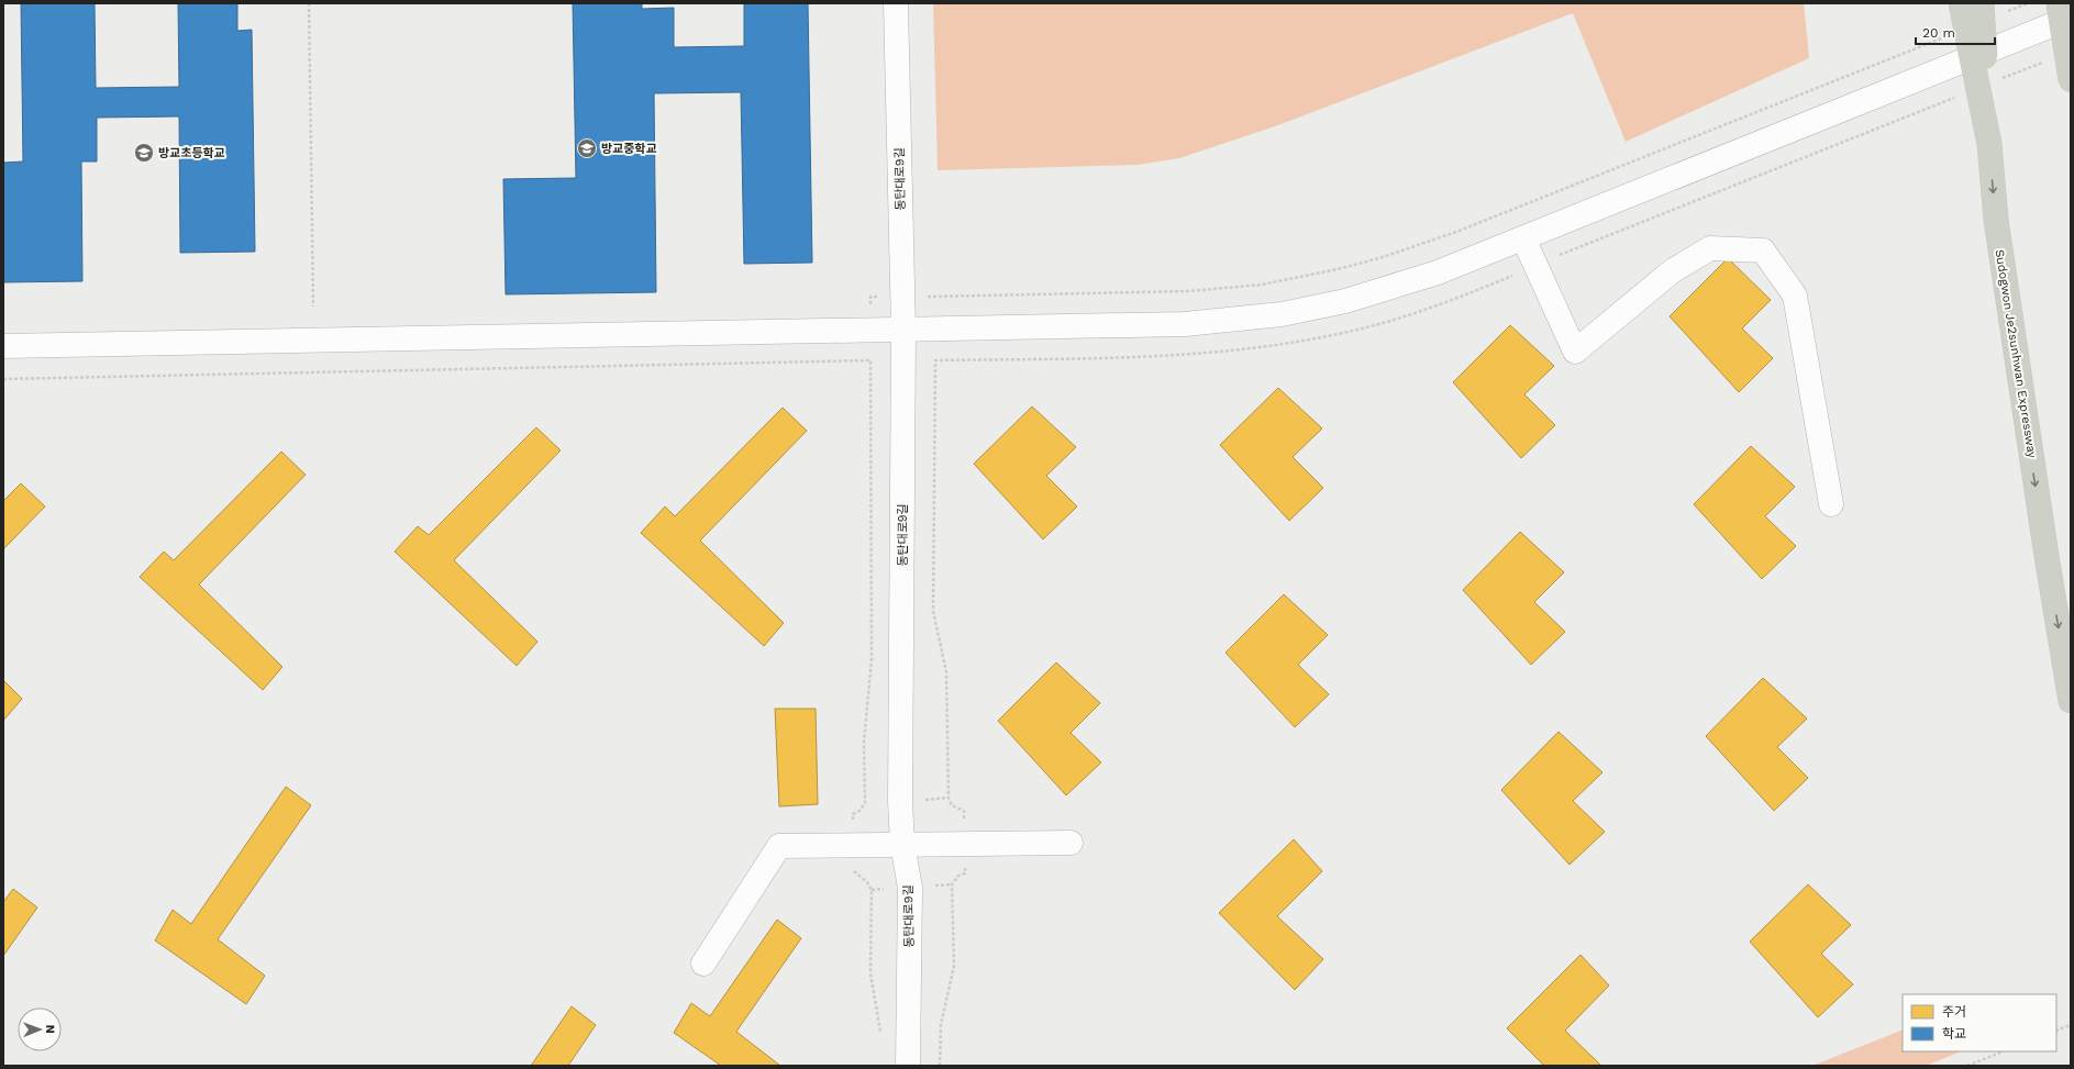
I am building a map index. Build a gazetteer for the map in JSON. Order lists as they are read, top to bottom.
{
  "streets": {
    "highway": ["Sudogwon Je2sunhwan Expressway"],
    "street": ["동탄대로9길"]
  },
  "one_way": ["Sudogwon Je2sunhwan Expressway"],
  "places": {
    "school or university": ["방교중학교", "방교초등학교"]
  },
  "legend": ["주거", "학교"],
  "scale_bar": "20 m",
  "north": "right"
}
